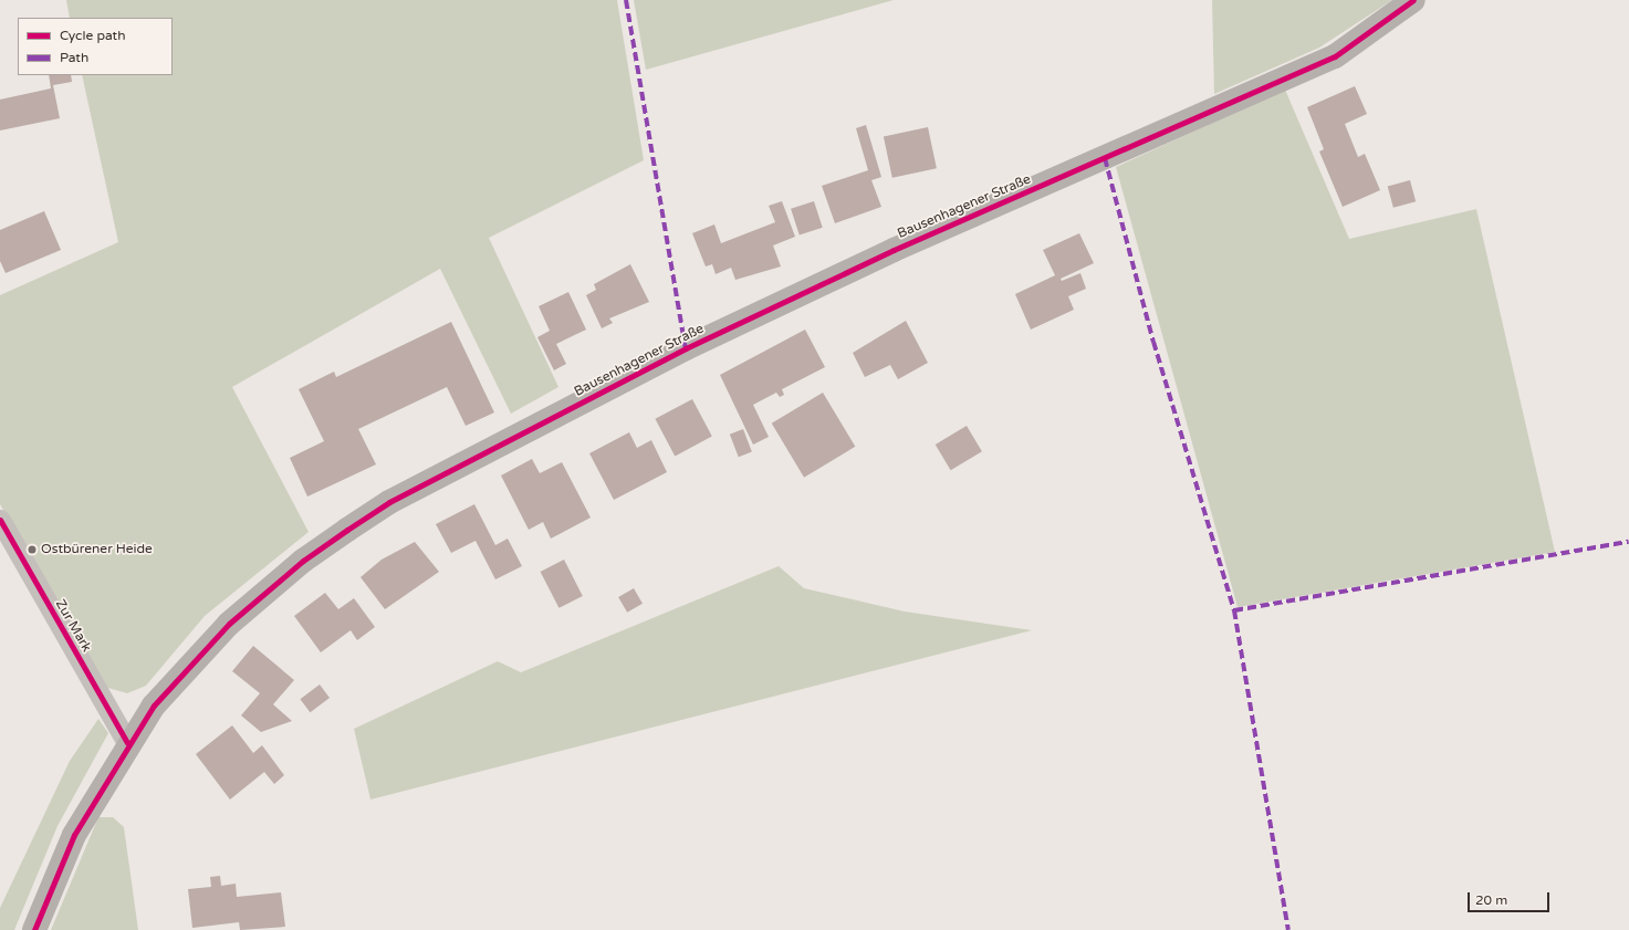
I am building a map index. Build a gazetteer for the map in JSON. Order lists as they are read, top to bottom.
{
  "streets": {
    "street": ["Bausenhagener Straße", "Zur Mark"]
  },
  "crossings": [
    ["Bausenhagener Straße", "Zur Mark"]
  ],
  "places": ["Ostbürener Heide"],
  "legend": ["Cycle path", "Path"],
  "scale_bar": "20 m"
}
